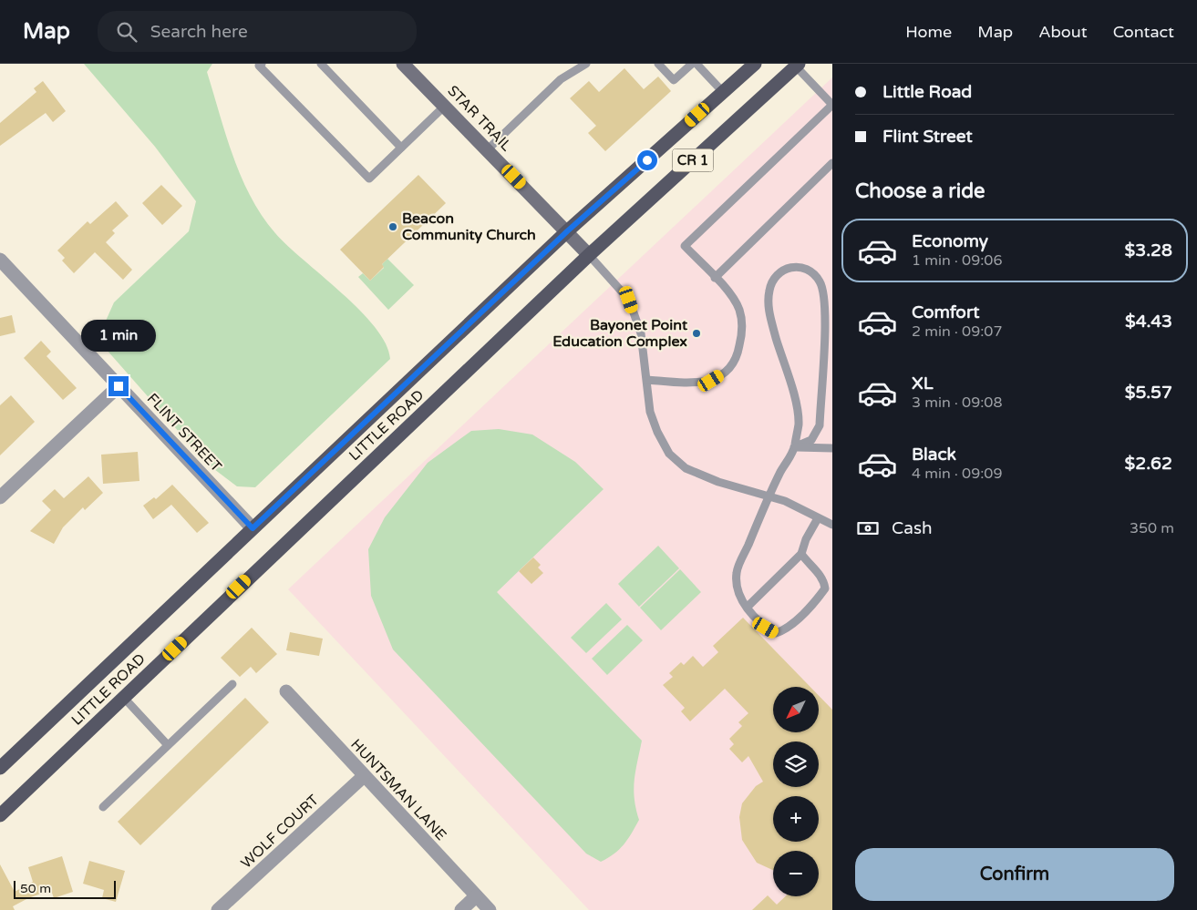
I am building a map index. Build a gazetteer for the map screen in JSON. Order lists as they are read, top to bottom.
{
  "streets": {
    "main road": ["CR 1", "LITTLE ROAD"],
    "street": [
      "STAR TRAIL",
      "FLINT STREET",
      "HUNTSMAN LANE",
      "WOLF COURT"
    ]
  },
  "crossings": [
    ["STAR TRAIL", "LITTLE ROAD"],
    ["LITTLE ROAD", "FLINT STREET"],
    ["HUNTSMAN LANE", "WOLF COURT"]
  ],
  "places": ["Beacon Community Church", "Bayonet Point Education Complex"],
  "scale_bar": "50 m",
  "north": "bottom left",
  "page": {
    "header": "Map",
    "search": "Search here",
    "nav": [
      "Home",
      "Map",
      "About",
      "Contact"
    ],
    "banner": ["Little Road", "Flint Street"],
    "heading": "Choose a ride",
    "list": [
      {
        "name": "Economy",
        "note": "1 min · 09:06",
        "value": "$3.28"
      },
      {
        "name": "Comfort",
        "note": "2 min · 09:07",
        "value": "$4.43"
      },
      {
        "name": "XL",
        "note": "3 min · 09:08",
        "value": "$5.57"
      },
      {
        "name": "Black",
        "note": "4 min · 09:09",
        "value": "$2.62"
      }
    ],
    "bubble": "1 min",
    "pay": ["Cash", "350 m"],
    "map_buttons": ["+", "−"],
    "buttons": "Confirm",
    "scale": "50 m"
  }
}
